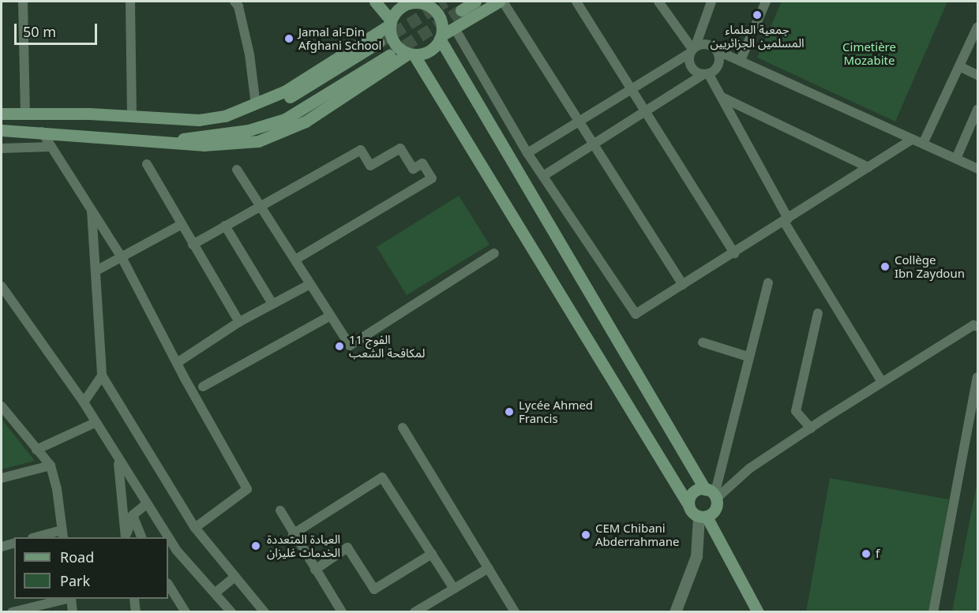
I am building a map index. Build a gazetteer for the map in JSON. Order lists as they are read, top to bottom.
{
  "parks": ["Cimetière Mozabite"],
  "places": [
    "جمعية العلماء المسلمين الجزائريين",
    "Jamal al-Din Afghani School",
    "Collège Ibn Zaydoun",
    "الفوج 11 لمكافحة الشعب",
    "Lycée Ahmed Francis",
    "CEM Chibani Abderrahmane",
    "العيادة المتعددة الخدمات غليزان",
    "f"
  ],
  "legend": ["Road", "Park"],
  "scale_bar": "50 m"
}
